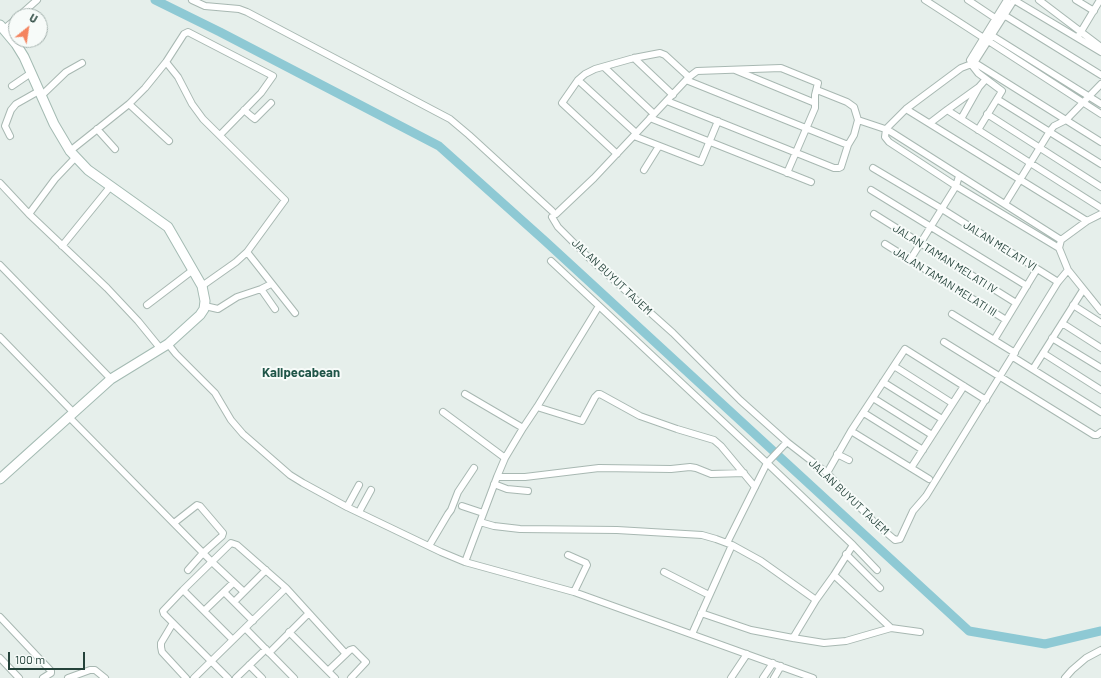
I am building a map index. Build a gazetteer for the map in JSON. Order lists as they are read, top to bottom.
{
  "streets": {
    "street": [
      "JALAN MELATI VI",
      "JALAN TAMAN MELATI IV",
      "JALAN BUYUT TAJEM",
      "JALAN TAMAN MELATI III"
    ]
  },
  "crossings": [
    ["JALAN MELATI VI", "JALAN BUYUT TAJEM"]
  ],
  "districts": ["Kalipecabean"],
  "scale_bar": "100 m",
  "north": "top right"
}
